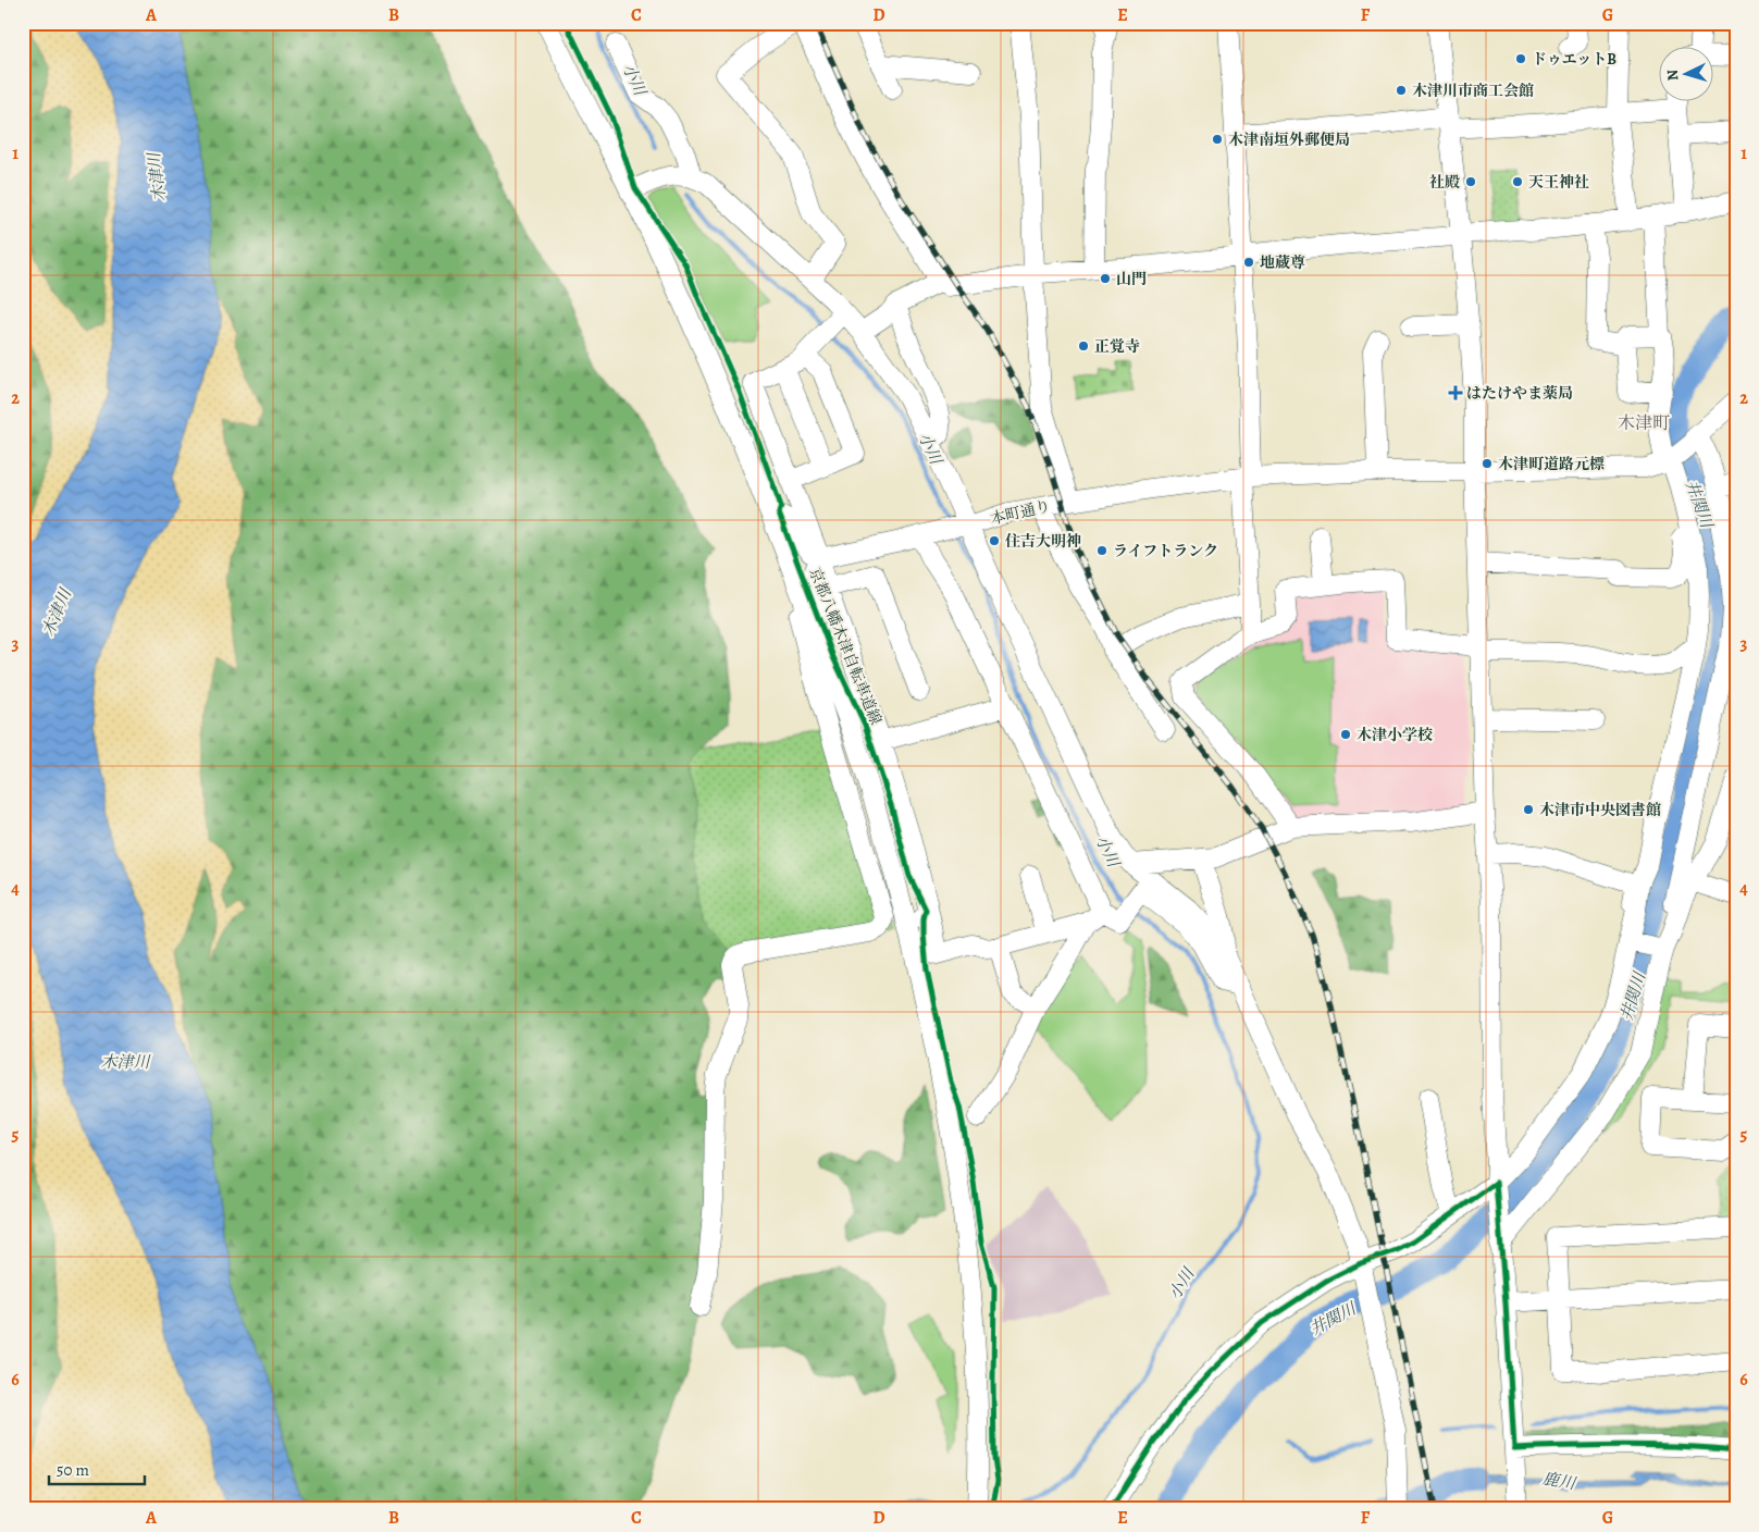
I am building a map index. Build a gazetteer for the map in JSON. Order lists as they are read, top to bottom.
{
  "streets": {
    "street": ["本町通り"],
    "cycle path": ["京都八幡木津自転車道線"]
  },
  "districts": ["木津町"],
  "water": [
    "小川",
    "木津川",
    "井関川",
    "鹿川"
  ],
  "places": {
    "other": [
      "ドゥエットB",
      "木津川市商工会館",
      "木津南垣外郵便局",
      "社殿",
      "天王神社",
      "地蔵尊",
      "山門",
      "正覚寺",
      "木津町道路元標",
      "住吉大明神",
      "ライフトランク",
      "木津小学校",
      "木津市中央図書館"
    ],
    "health": ["はたけやま薬局"]
  },
  "scale_bar": "50 m",
  "north": "left",
  "grid": {
    "columns": [
      "A",
      "B",
      "C",
      "D",
      "E",
      "F",
      "G"
    ],
    "rows": [
      "1",
      "2",
      "3",
      "4",
      "5",
      "6"
    ]
  }
}
